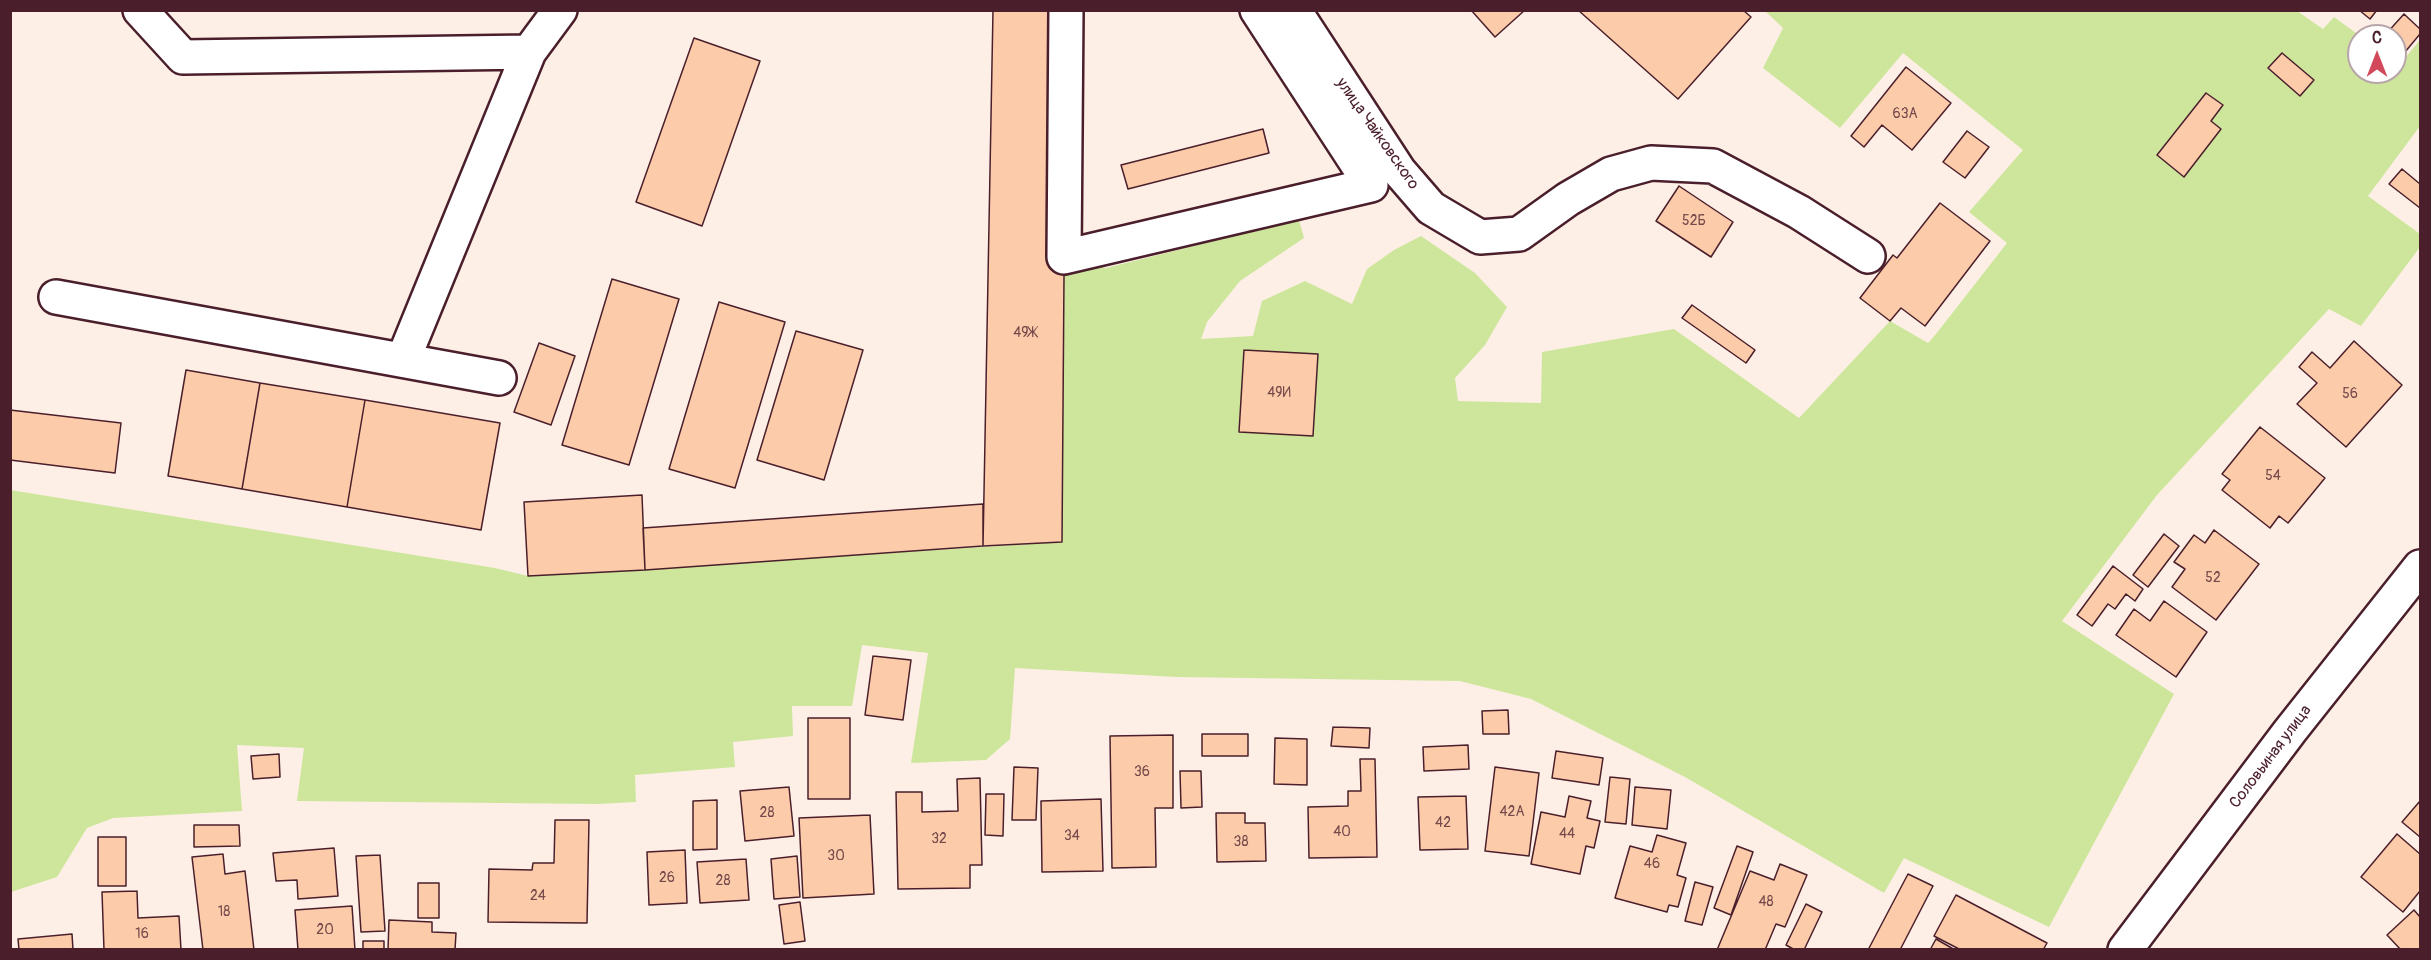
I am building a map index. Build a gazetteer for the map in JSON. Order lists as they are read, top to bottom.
{
  "streets": {
    "street": ["улица Чайковского", "Соловьиная улица"]
  },
  "house_numbers": [
    "63А",
    "52Б",
    "49Ж",
    "49И",
    "56",
    "54",
    "52",
    "36",
    "42А",
    "28",
    "42",
    "40",
    "44",
    "34",
    "32",
    "38",
    "30",
    "46",
    "26",
    "28",
    "24",
    "48",
    "18",
    "20",
    "16"
  ],
  "north": "top"
}
